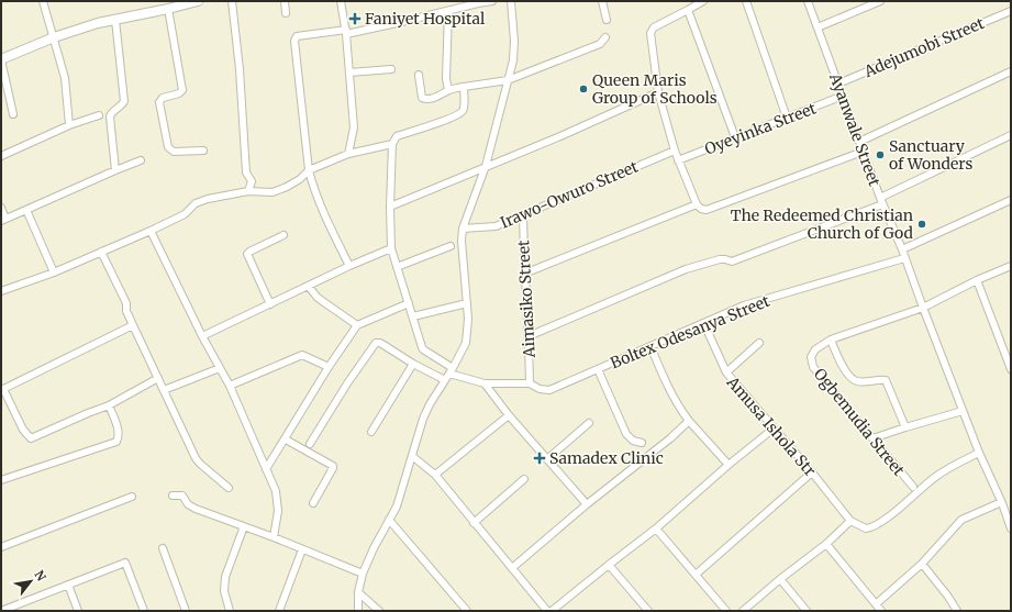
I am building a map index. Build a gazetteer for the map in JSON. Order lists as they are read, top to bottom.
{
  "streets": {
    "street": [
      "Adejumobi Street",
      "Oyeyinka Street",
      "Ayanwale Street",
      "Irawo-Owuro Street",
      "Aimasiko Street",
      "Boltex Odesanya Street",
      "Ogbemudia Street",
      "Amusa Ishola Str"
    ]
  },
  "crossings": [
    ["Adejumobi Street", "Ayanwale Street"],
    ["Oyeyinka Street", "Ayanwale Street"],
    ["Ayanwale Street", "Boltex Odesanya Street"],
    ["Irawo-Owuro Street", "Aimasiko Street"],
    ["Aimasiko Street", "Boltex Odesanya Street"],
    ["Boltex Odesanya Street", "Amusa Ishola Str"]
  ],
  "places": {
    "health": ["Faniyet Hospital", "Samadex Clinic"],
    "other": ["Queen Maris Group of Schools", "Sanctuary of Wonders", "The Redeemed Christian Church of God"]
  },
  "north": "top right"
}
